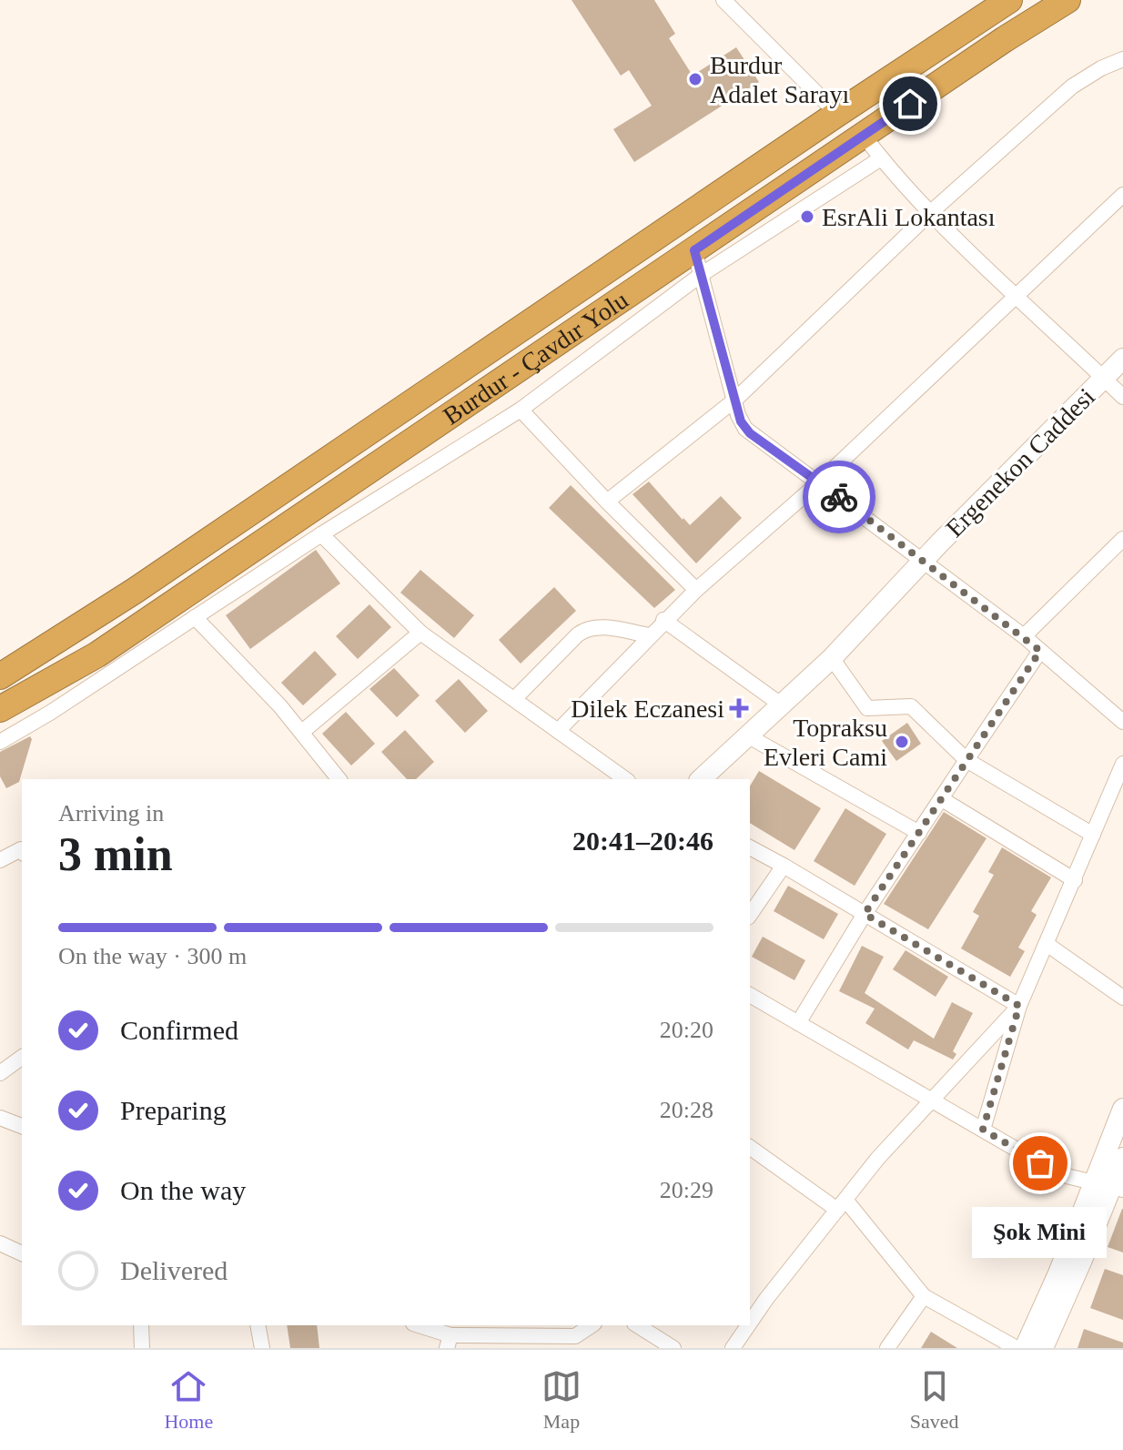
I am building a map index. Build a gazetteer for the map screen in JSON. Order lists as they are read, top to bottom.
{
  "streets": {
    "highway": ["Burdur - Çavdır Yolu"],
    "street": ["Ergenekon Caddesi"]
  },
  "places": {
    "other": [
      "Burdur Adalet Sarayı",
      "EsrAli Lokantası",
      "Topraksu Evleri Cami",
      "Şok Mini"
    ],
    "health": ["Dilek Eczanesi"]
  },
  "page": {
    "heading": ["3 min", "Arriving in", "20:41–20:46"],
    "bar": "On the way · 300 m",
    "list": [
      ["Confirmed", "20:20"],
      ["Preparing", "20:28"],
      ["On the way", "20:29"],
      "Delivered"
    ],
    "bubble": "Şok Mini",
    "tabs": ["Home", "Map", "Saved"]
  }
}
